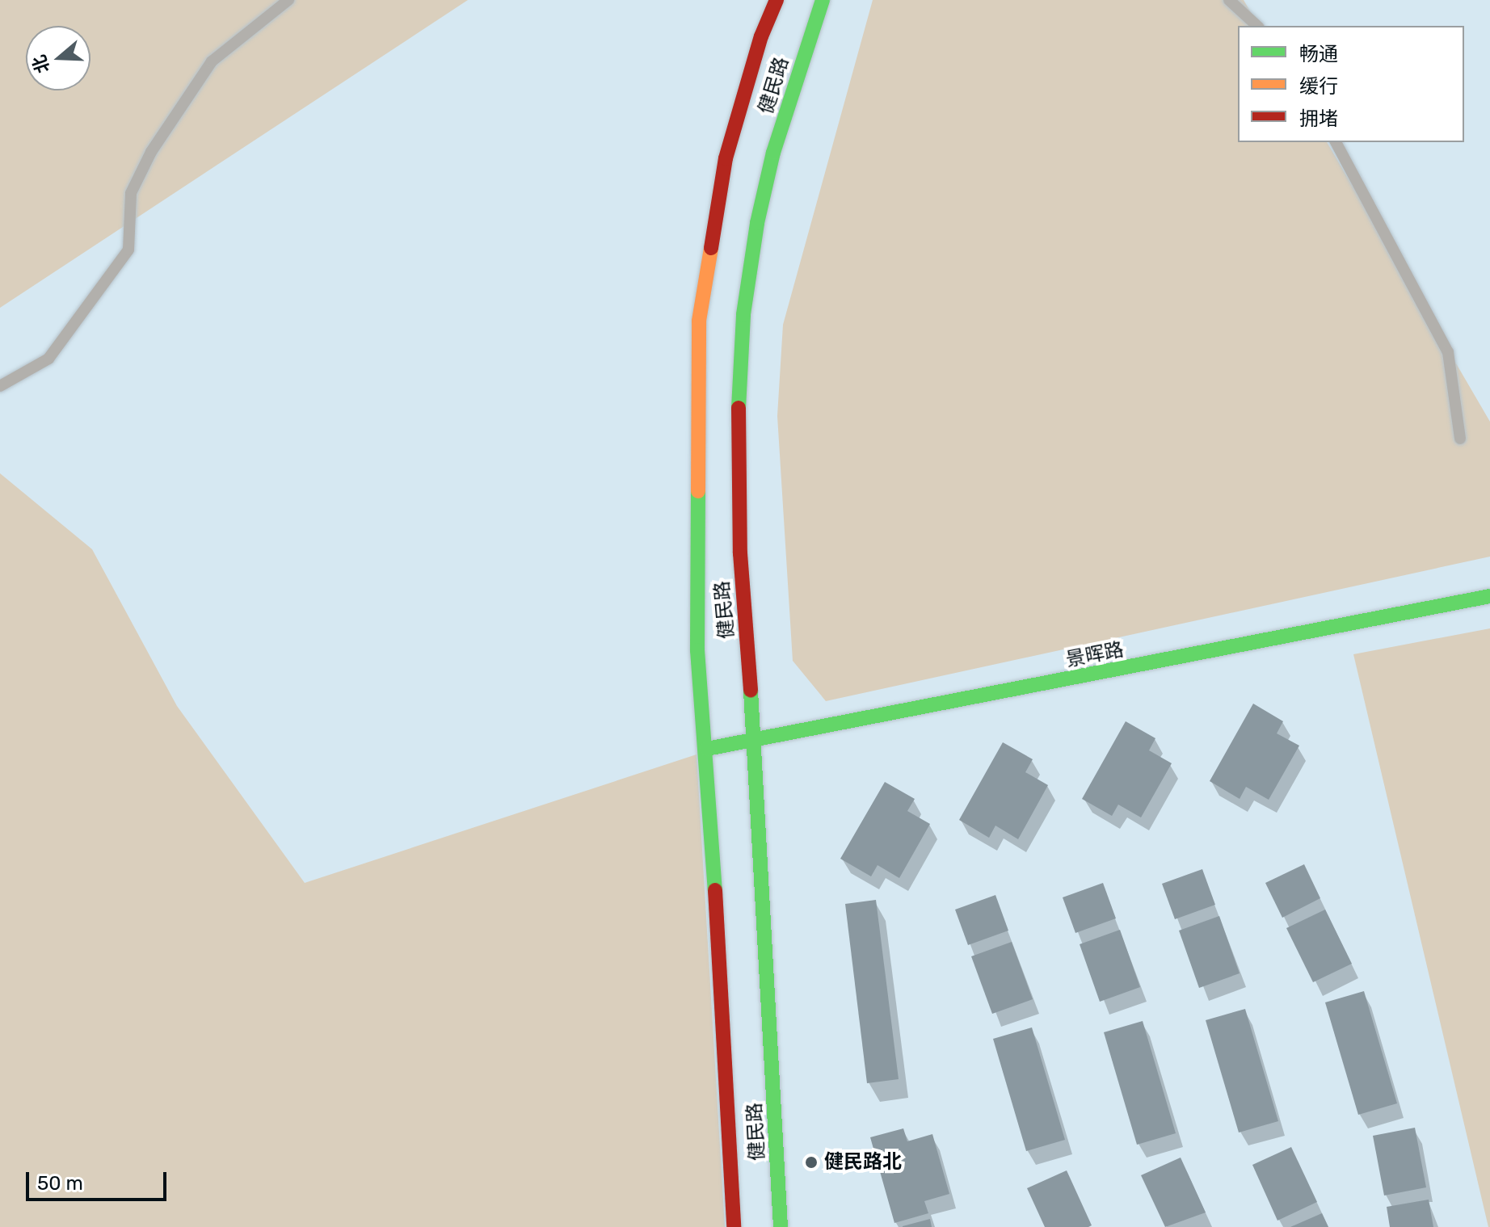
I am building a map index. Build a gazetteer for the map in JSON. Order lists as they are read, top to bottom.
{
  "streets": {
    "main road": ["健民路", "景晖路"]
  },
  "crossings": [
    ["健民路", "景晖路"]
  ],
  "places": ["健民路北"],
  "legend": ["畅通", "缓行", "拥堵"],
  "scale_bar": "50 m",
  "north": "left"
}
